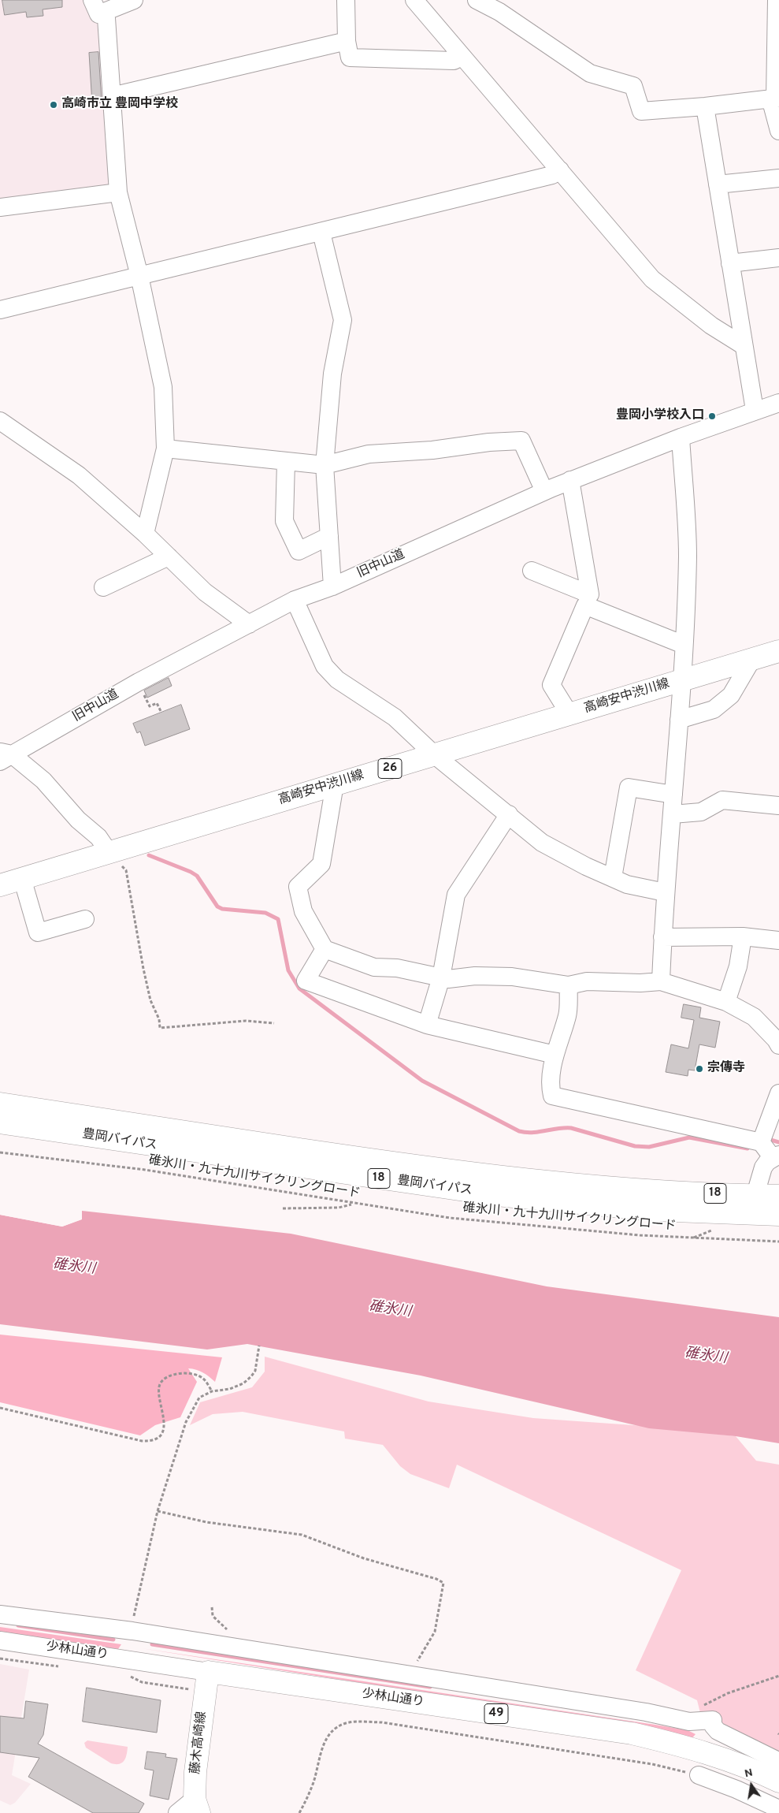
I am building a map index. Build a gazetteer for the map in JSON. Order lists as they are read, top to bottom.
{
  "streets": {
    "main road": [
      "高崎安中渋川線",
      "26",
      "豊岡バイパス",
      "18",
      "少林山通り",
      "49",
      "藤木高崎線"
    ],
    "street": ["旧中山道"],
    "path": ["碓氷川・九十九川サイクリングロード"]
  },
  "crossings": [
    ["少林山通り", "藤木高崎線"]
  ],
  "water": ["碓氷川"],
  "places": ["高崎市立 豊岡中学校", "豊岡小学校入口", "宗傳寺"],
  "north": "top"
}
